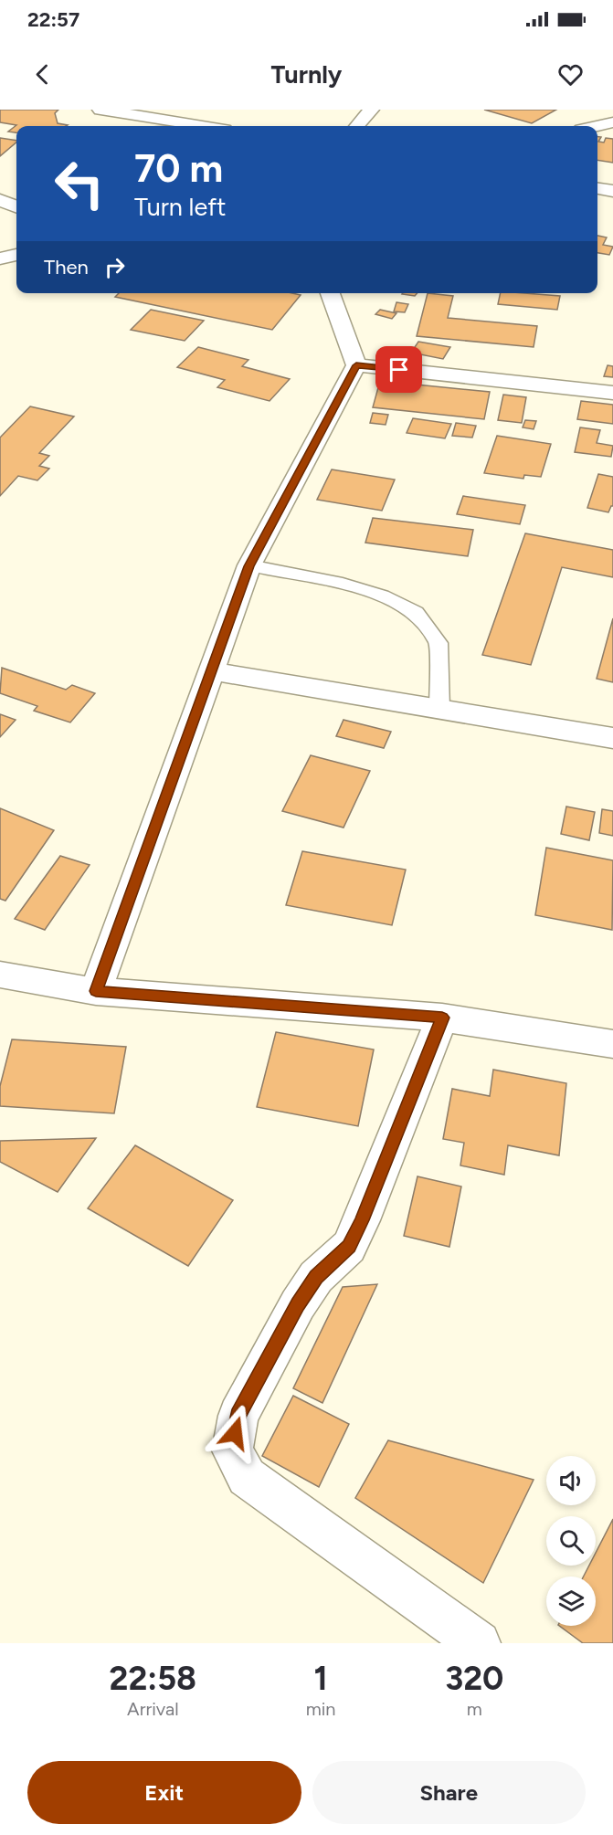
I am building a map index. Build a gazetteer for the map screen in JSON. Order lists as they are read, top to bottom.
{
  "page": {
    "status": "22:57",
    "header": "Turnly",
    "turn": ["70 m", "Turn left"],
    "then": "Then",
    "eta": [
      "22:58",
      "Arrival",
      "1",
      "min",
      "320",
      "m"
    ],
    "buttons": ["Exit", "Share"]
  }
}
